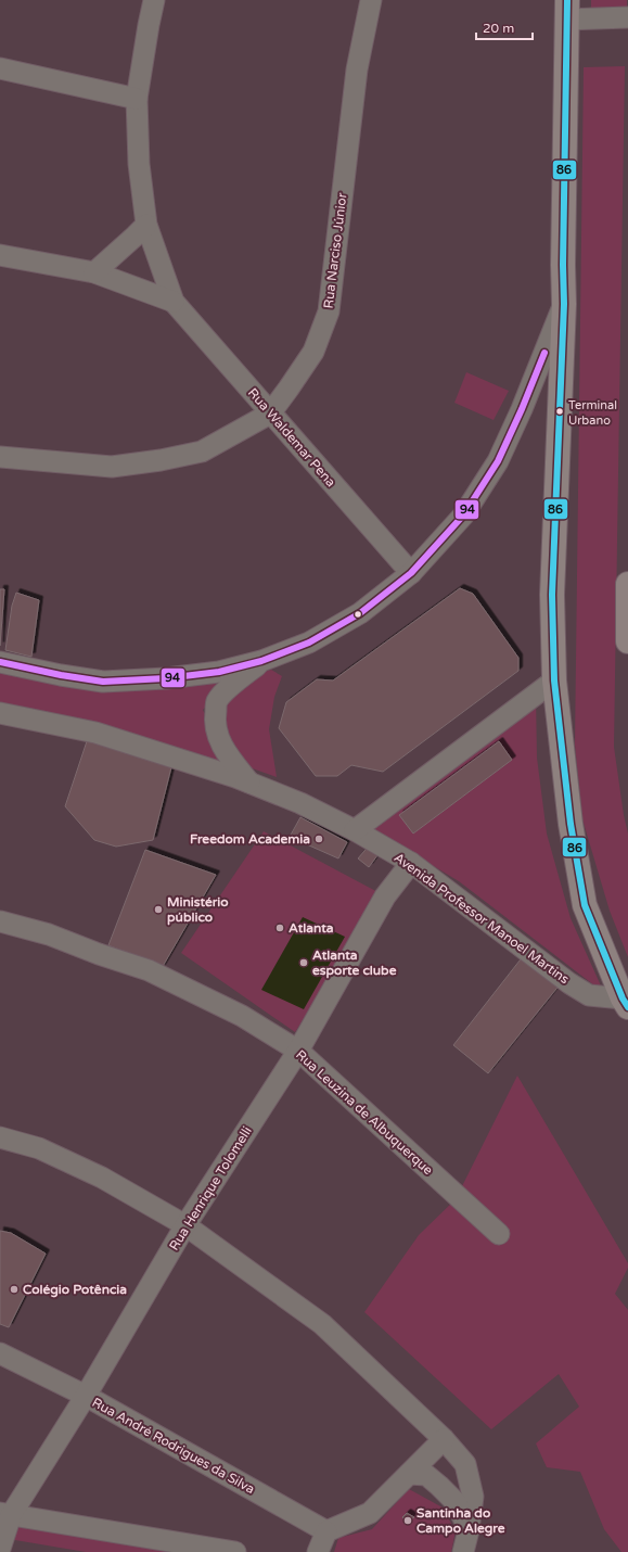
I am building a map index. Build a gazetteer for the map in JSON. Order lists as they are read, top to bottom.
{
  "streets": {
    "street": [
      "Rua Narciso Júnior",
      "Rua Waldemar Pena",
      "Avenida Professor Manoel Martins",
      "Rua Leuzina de Albuquerque",
      "Rua Henrique Tolomelli",
      "Rua André Rodrigues da Silva"
    ]
  },
  "crossings": [
    ["Rua Narciso Júnior", "Rua Waldemar Pena"],
    ["Avenida Professor Manoel Martins", "Rua Henrique Tolomelli"],
    ["Rua Leuzina de Albuquerque", "Rua Henrique Tolomelli"],
    ["Rua Henrique Tolomelli", "Rua André Rodrigues da Silva"]
  ],
  "places": [
    "Terminal Urbano",
    "Freedom Academia",
    "Ministério público",
    "Atlanta",
    "Atlanta esporte clube",
    "Colégio Potência",
    "Santinha do Campo Alegre"
  ],
  "lines": ["transit line 86", "transit line 94"],
  "scale_bar": "20 m"
}
